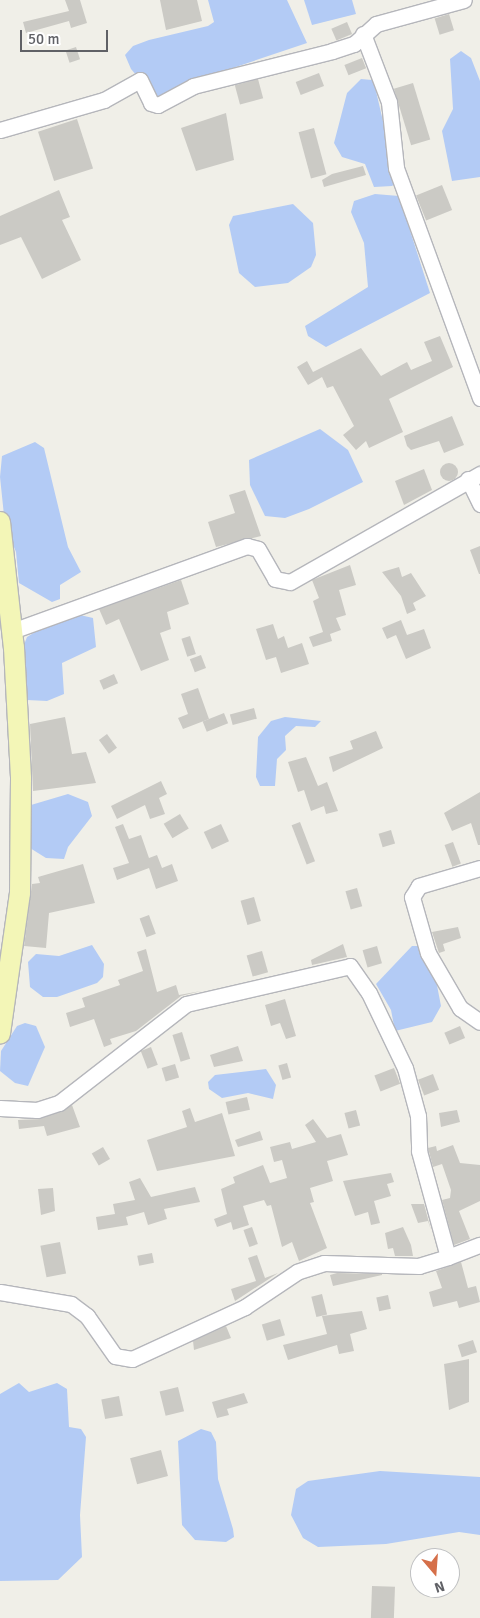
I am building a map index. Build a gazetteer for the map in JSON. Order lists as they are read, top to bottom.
{
  "scale_bar": "50 m",
  "north": "bottom"
}
